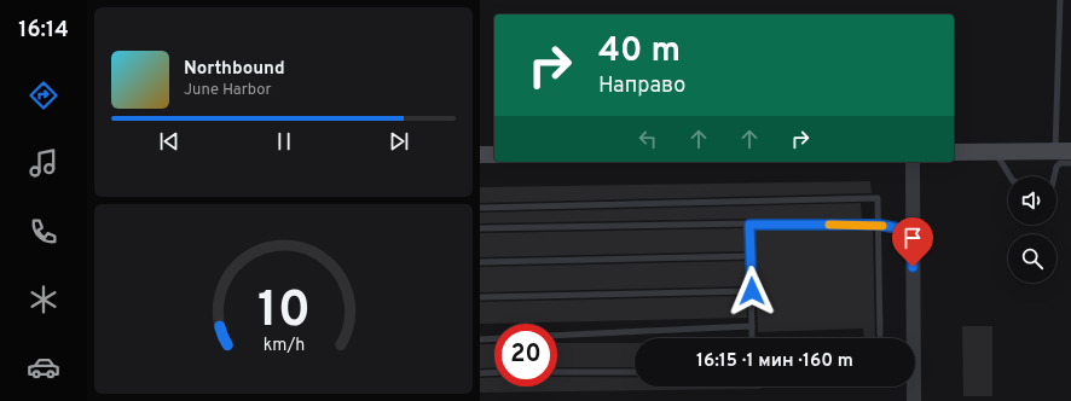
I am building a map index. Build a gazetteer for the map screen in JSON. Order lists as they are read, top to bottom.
{
  "page": {
    "tabs": "16:14",
    "turn": ["40 m", "Направо"],
    "song": ["Northbound", "June Harbor"],
    "limit": "20",
    "trip": "16:15 · 1 мин · 160 m",
    "gauge": ["10", "km/h"]
  }
}
